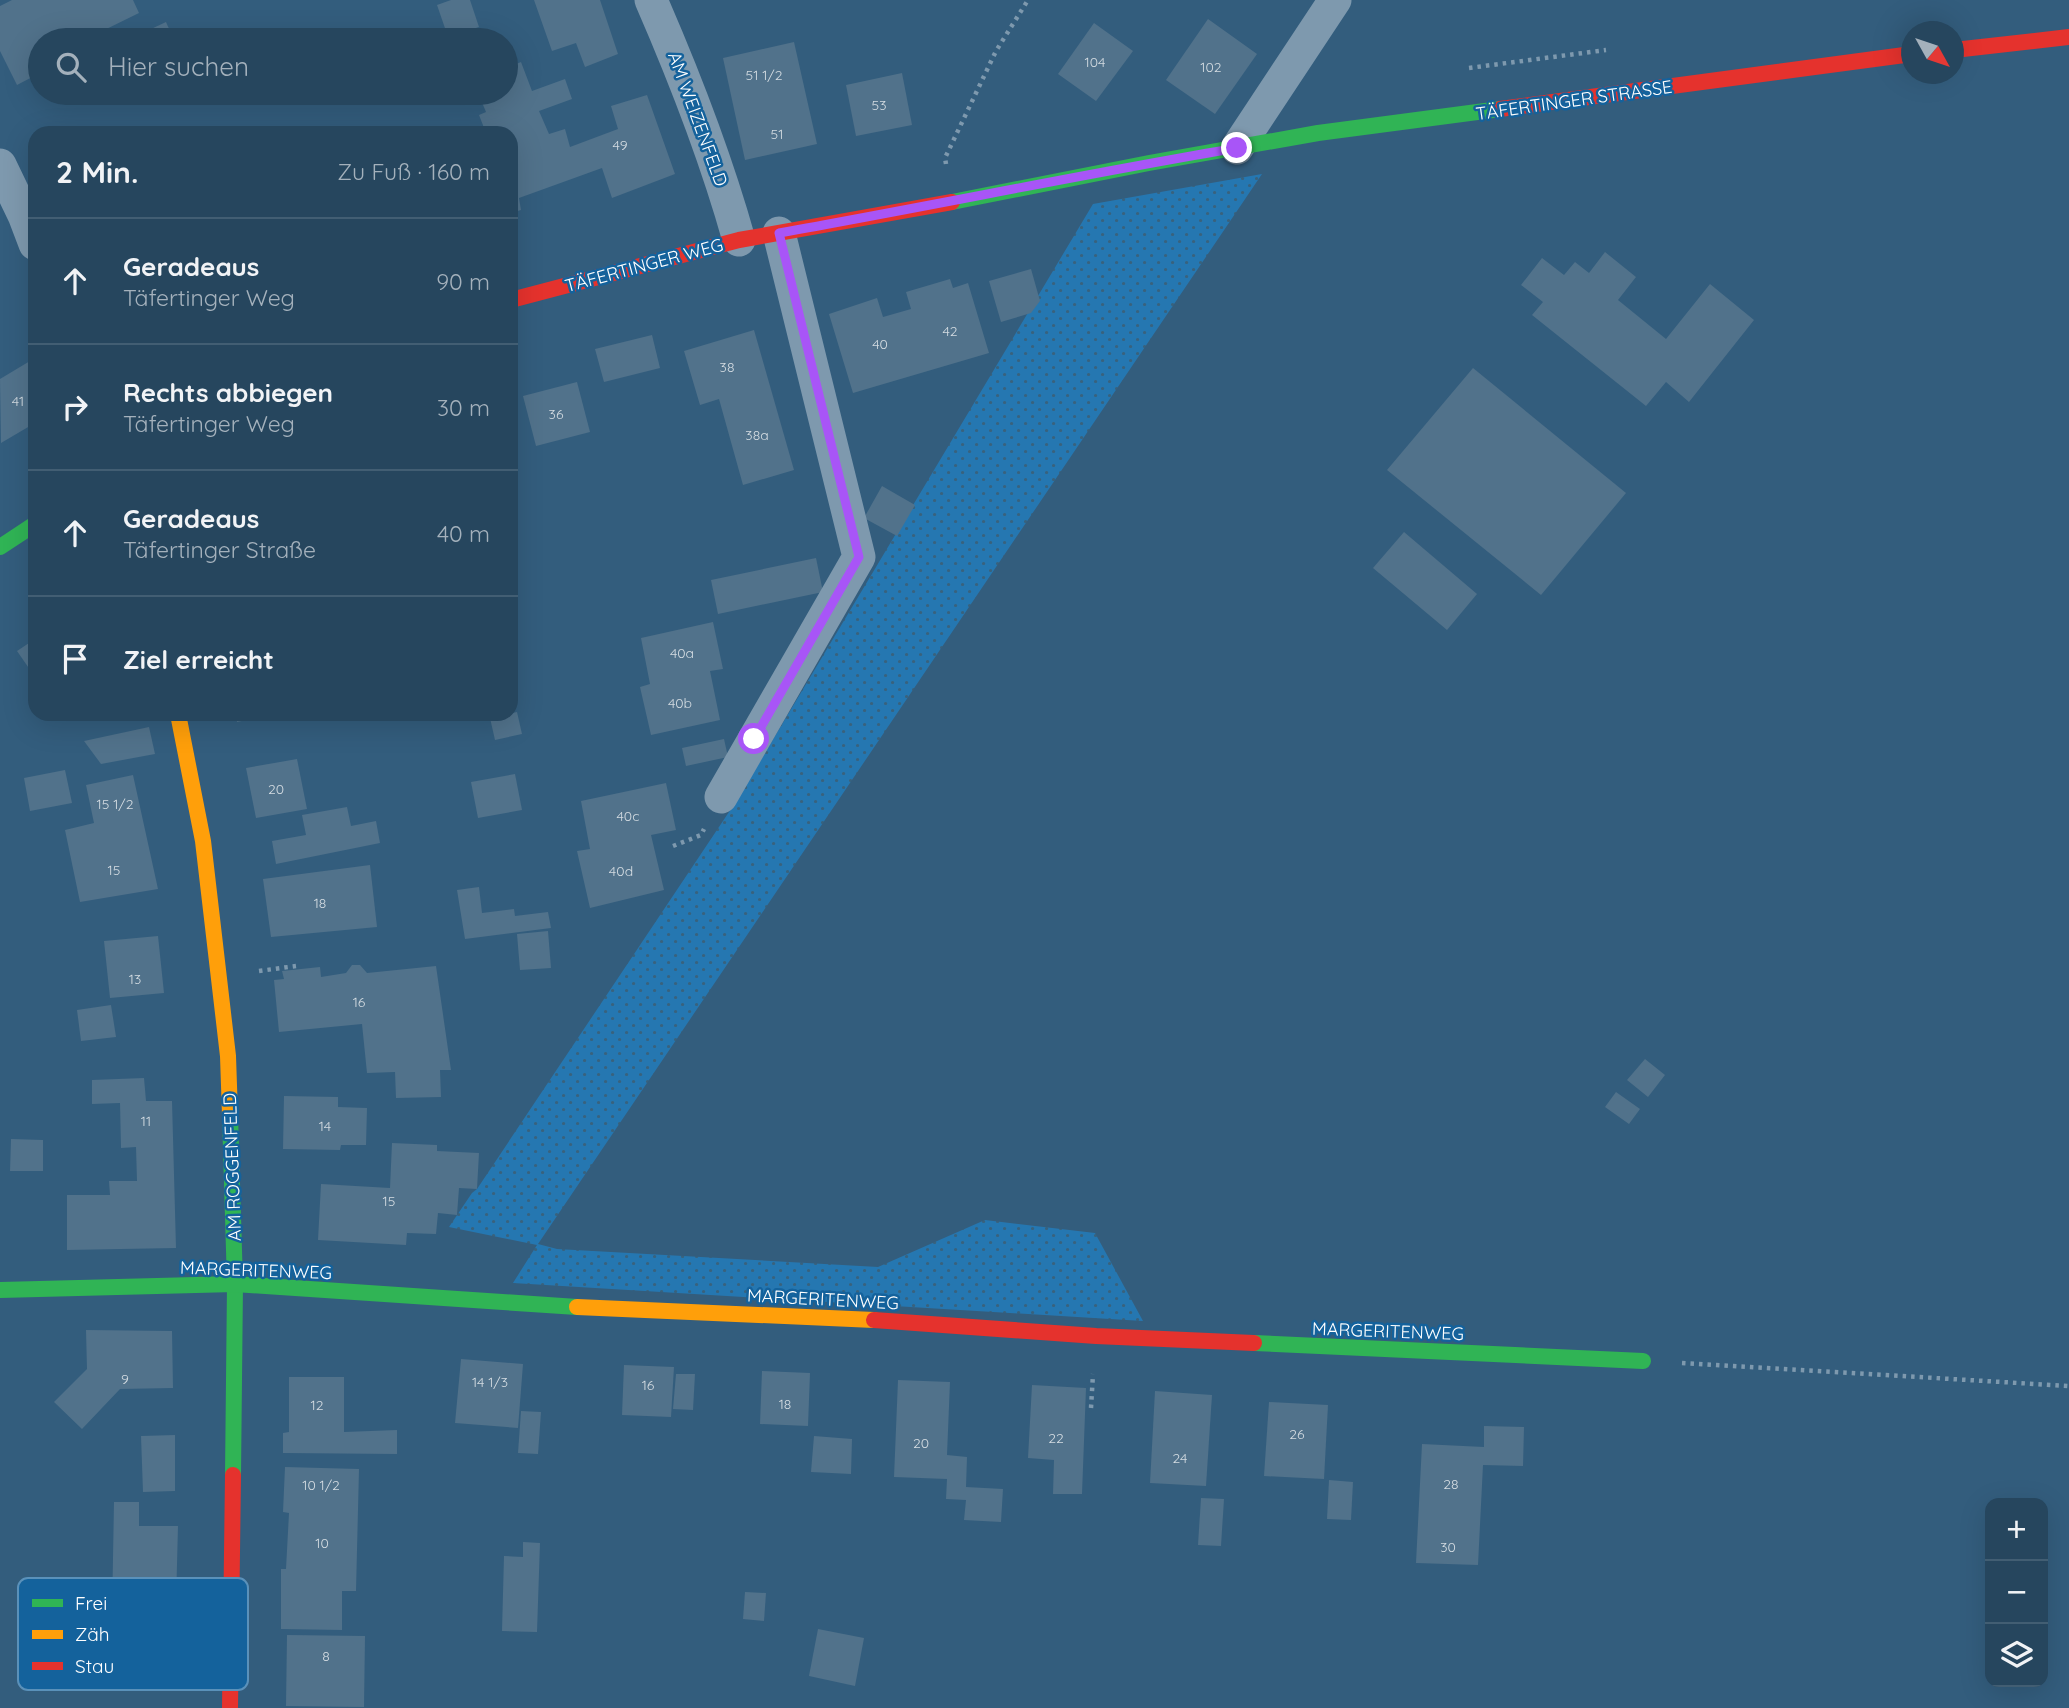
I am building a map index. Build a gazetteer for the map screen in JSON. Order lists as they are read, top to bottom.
{
  "streets": {
    "street": [
      "TÄFERTINGER STRASSE",
      "AM WEIZENFELD",
      "TÄFERTINGER WEG",
      "AM ROGGENFELD",
      "MARGERITENWEG"
    ]
  },
  "crossings": [
    ["TÄFERTINGER STRASSE", "TÄFERTINGER WEG"],
    ["AM WEIZENFELD", "TÄFERTINGER WEG"],
    ["AM ROGGENFELD", "MARGERITENWEG"]
  ],
  "house_numbers": [
    "104",
    "102",
    "51 1/2",
    "53",
    "51",
    "49",
    "42",
    "40",
    "38",
    "41",
    "36",
    "38a",
    "40a",
    "40b",
    "20",
    "15 1/2",
    "40c",
    "15",
    "40d",
    "18",
    "13",
    "16",
    "11",
    "14",
    "15",
    "9",
    "14 1/3",
    "16",
    "18",
    "12",
    "26",
    "22",
    "20",
    "24",
    "28",
    "10 1/2",
    "10",
    "30",
    "8"
  ],
  "legend": ["Frei", "Zäh", "Stau"],
  "north": "bottom right",
  "page": {
    "search": "Hier suchen",
    "heading": ["2 Min.", "Zu Fuß · 160 m"],
    "list": [
      ["Geradeaus", "Täfertinger Weg", "90 m"],
      ["Rechts abbiegen", "Täfertinger Weg", "30 m"],
      ["Geradeaus", "Täfertinger Straße", "40 m"],
      "Ziel erreicht"
    ],
    "map_buttons": ["+", "−"]
  }
}
